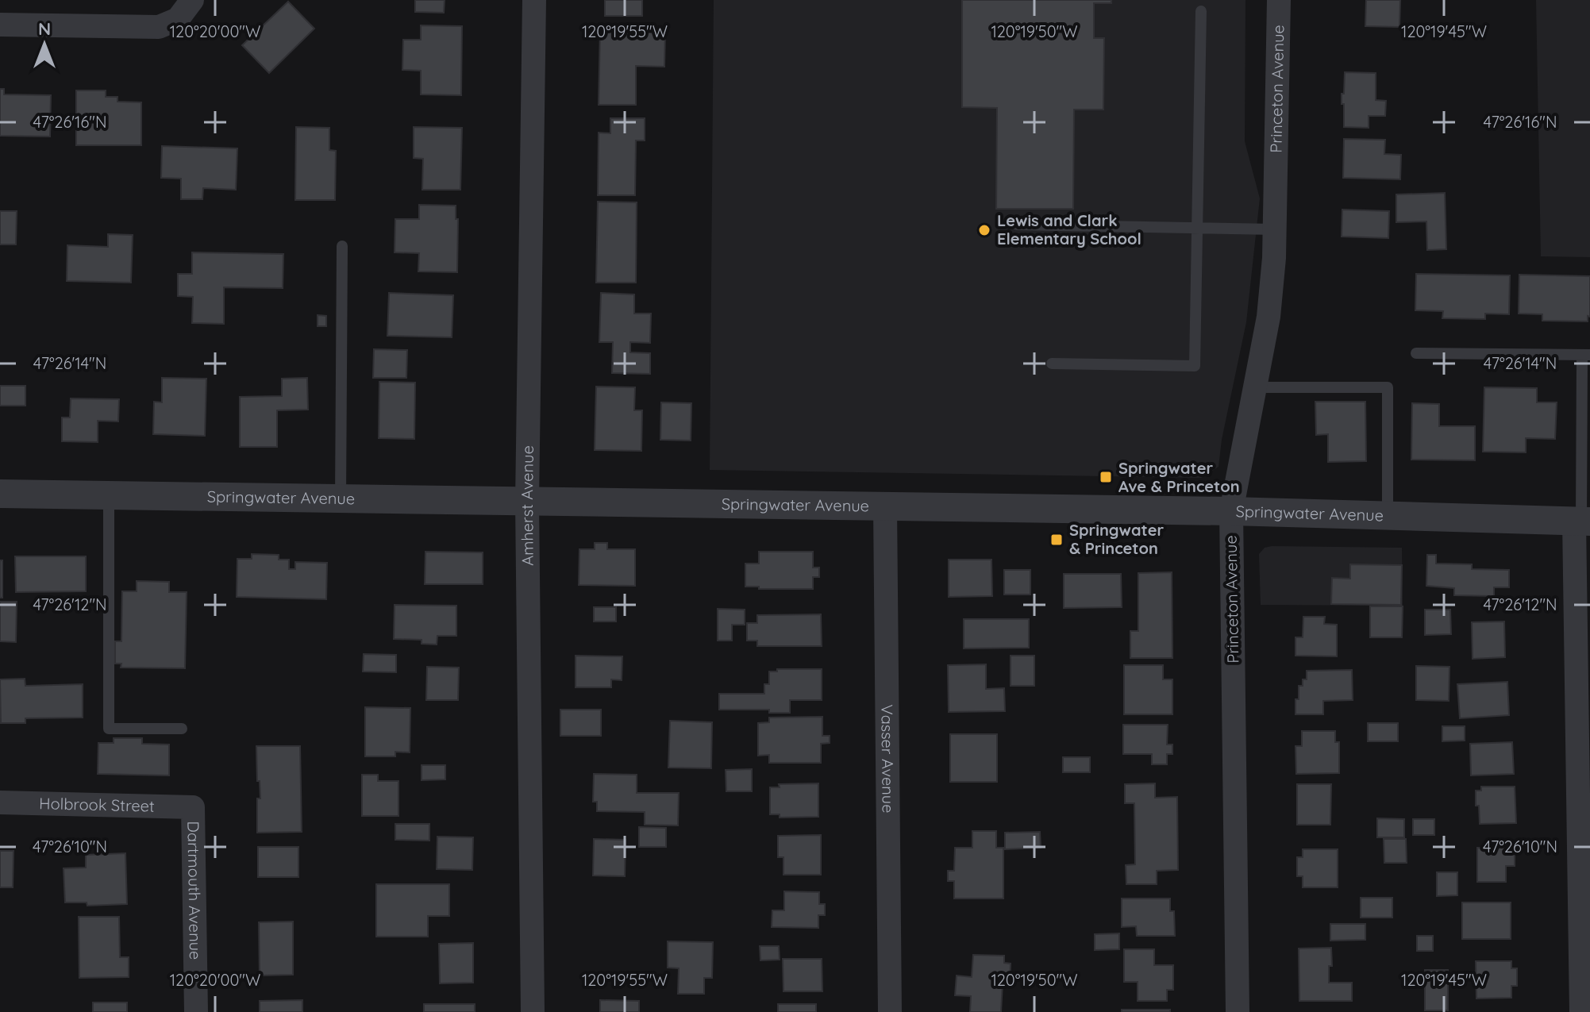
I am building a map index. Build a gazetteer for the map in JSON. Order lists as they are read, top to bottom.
{
  "streets": {
    "street": [
      "Princeton Avenue",
      "Springwater Avenue",
      "Amherst Avenue",
      "Vasser Avenue",
      "Holbrook Street",
      "Dartmouth Avenue"
    ]
  },
  "crossings": [
    ["Princeton Avenue", "Springwater Avenue"],
    ["Springwater Avenue", "Amherst Avenue"],
    ["Springwater Avenue", "Vasser Avenue"],
    ["Holbrook Street", "Dartmouth Avenue"]
  ],
  "places": {
    "other": ["Lewis and Clark Elementary School"],
    "transit": ["Springwater Ave & Princeton", "Springwater & Princeton"]
  },
  "north": "top",
  "coordinates": [
    "120°20'00\"W",
    "120°19'55\"W",
    "120°19'50\"W",
    "120°19'45\"W",
    "47°26'16\"N",
    "47°26'14\"N",
    "47°26'12\"N",
    "47°26'10\"N"
  ]
}
